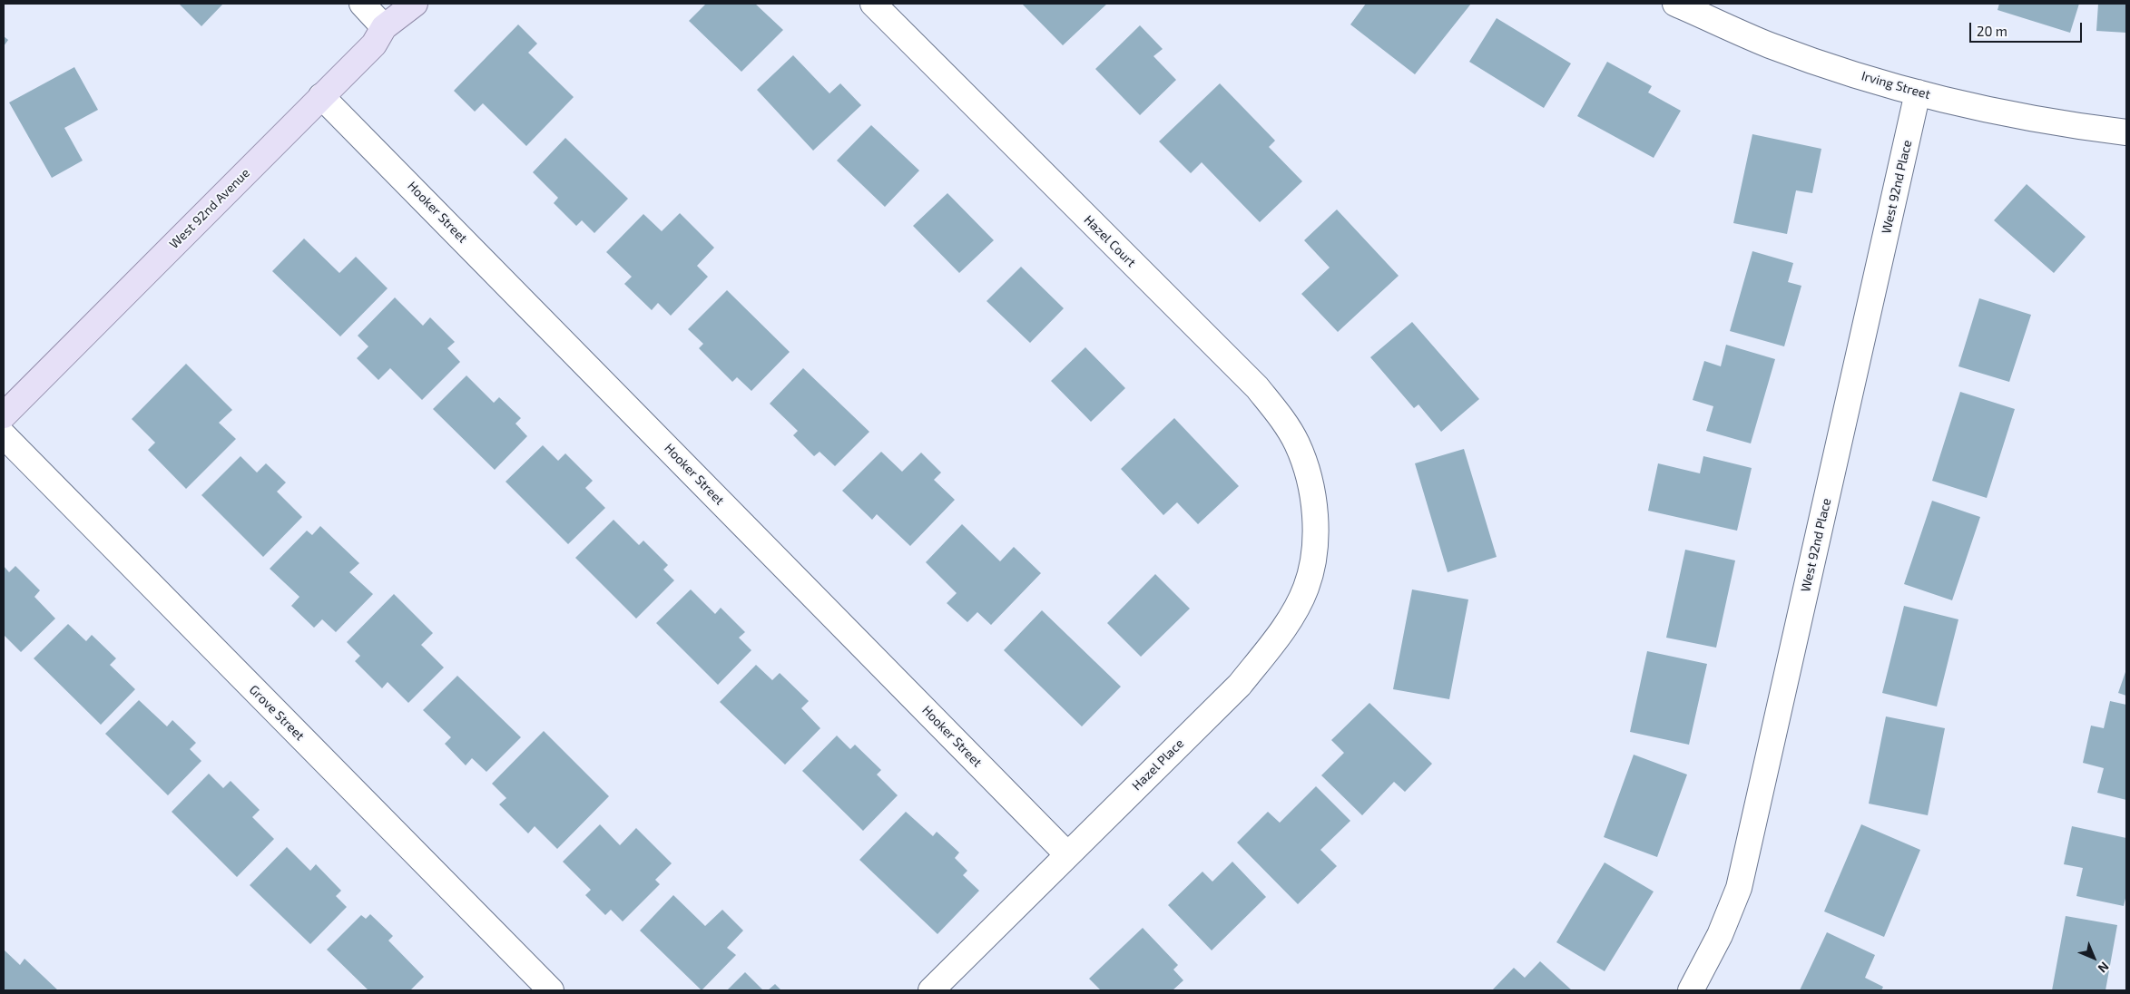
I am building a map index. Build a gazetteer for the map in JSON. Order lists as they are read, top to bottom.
{
  "streets": {
    "main road": ["West 92nd Avenue"],
    "street": [
      "Irving Street",
      "West 92nd Place",
      "Hooker Street",
      "Hazel Court",
      "Grove Street",
      "Hazel Place"
    ]
  },
  "crossings": [
    ["Irving Street", "West 92nd Place"],
    ["West 92nd Avenue", "Hooker Street"],
    ["Hooker Street", "Hazel Place"],
    ["Hazel Court", "Hazel Place"]
  ],
  "scale_bar": "20 m",
  "north": "bottom right"
}
